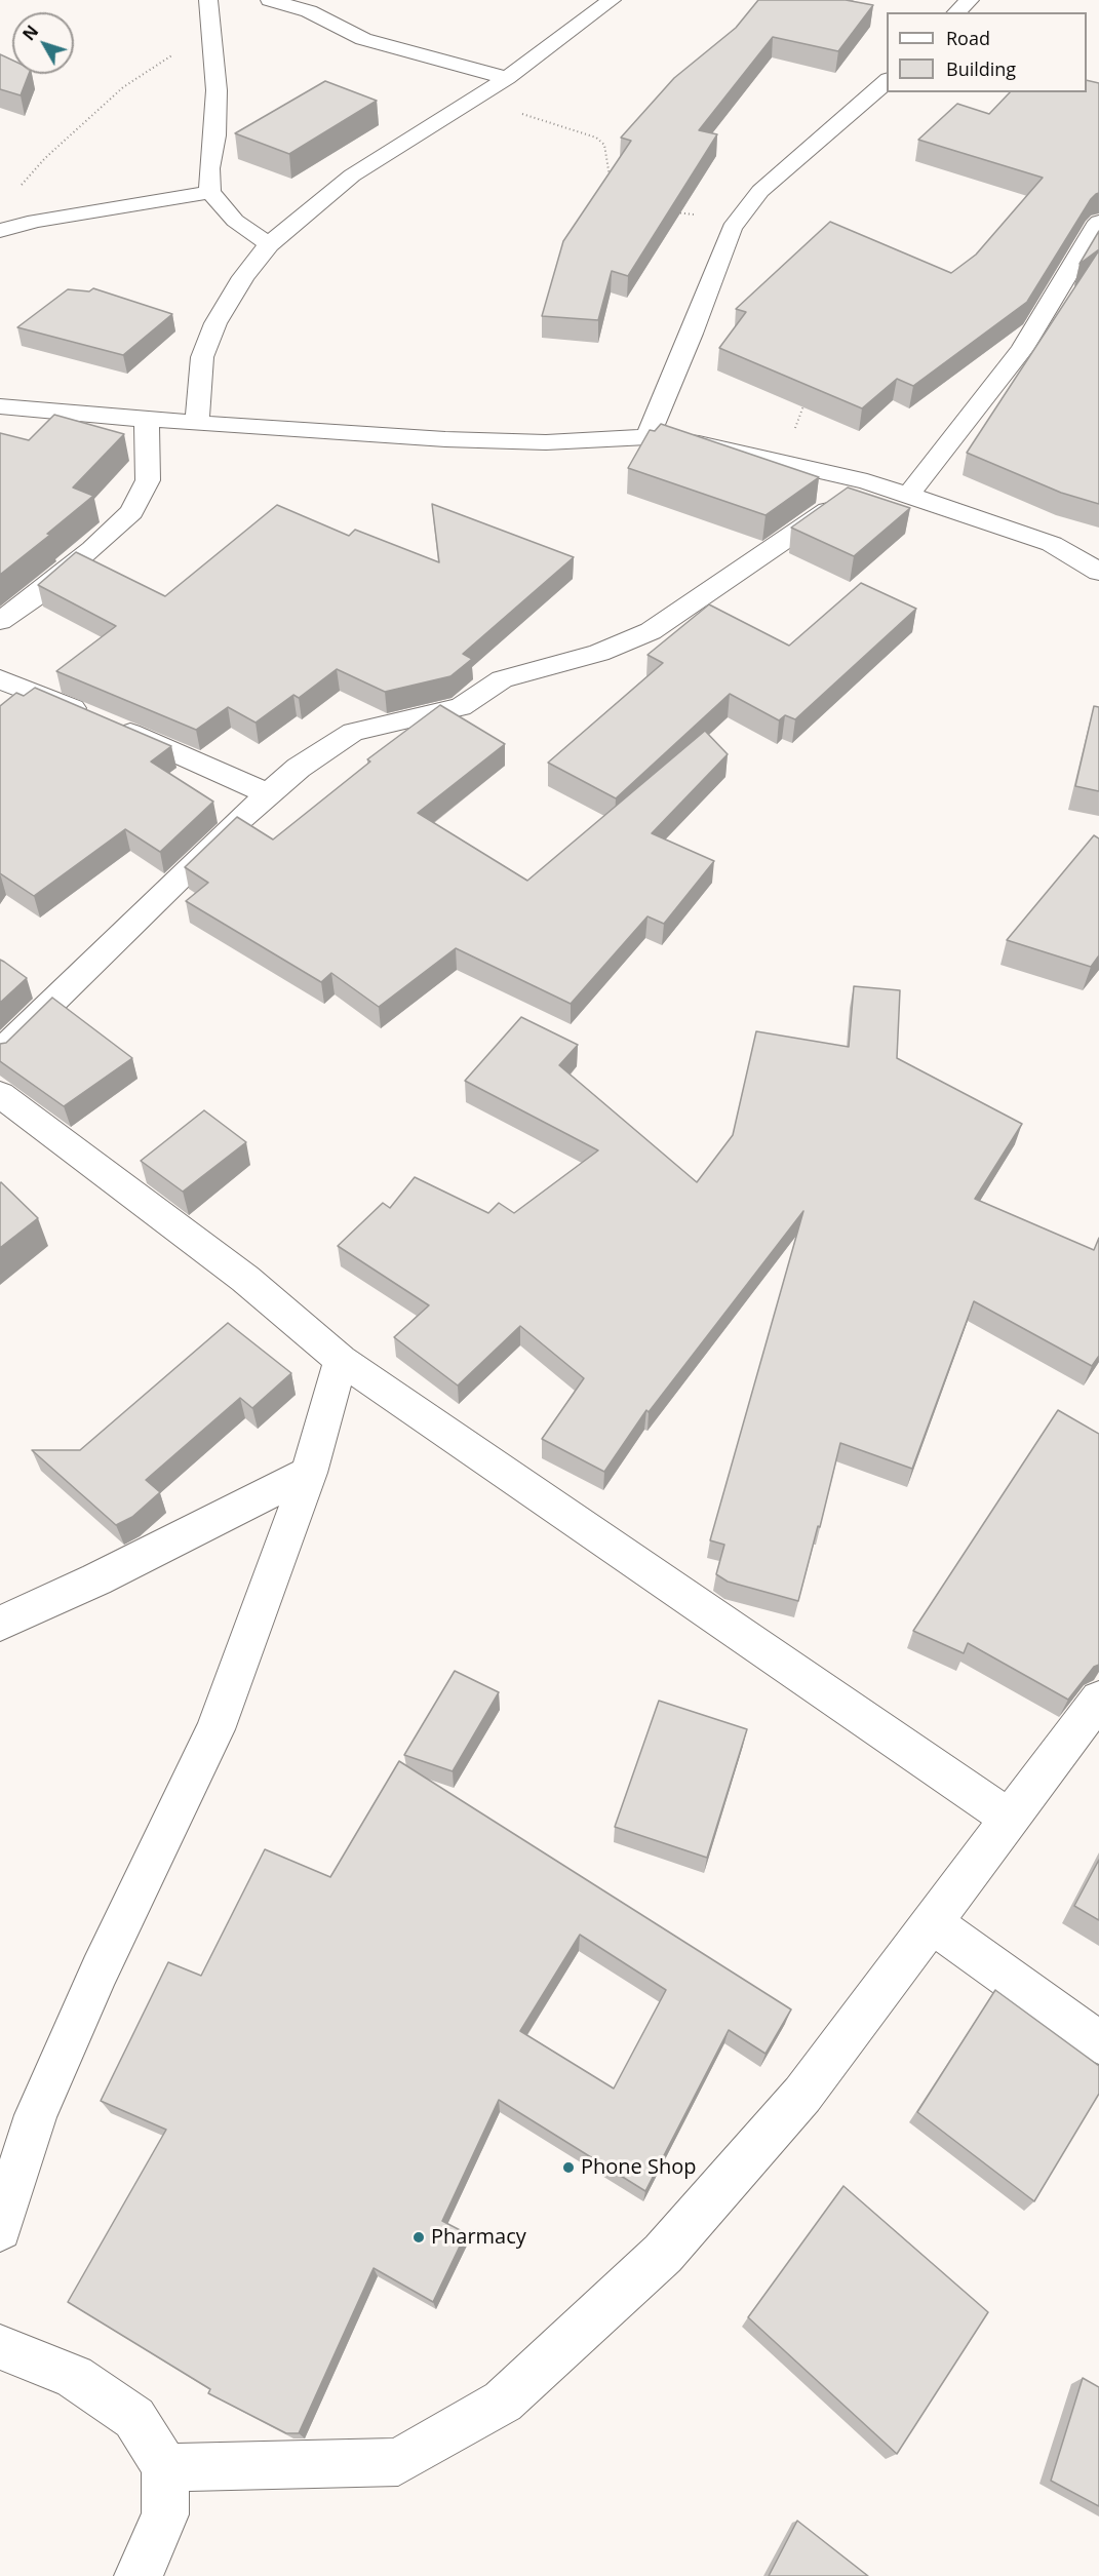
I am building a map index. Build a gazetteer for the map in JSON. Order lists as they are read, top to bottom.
{
  "places": ["Phone Shop", "Pharmacy"],
  "legend": ["Road", "Building"],
  "north": "top left"
}
